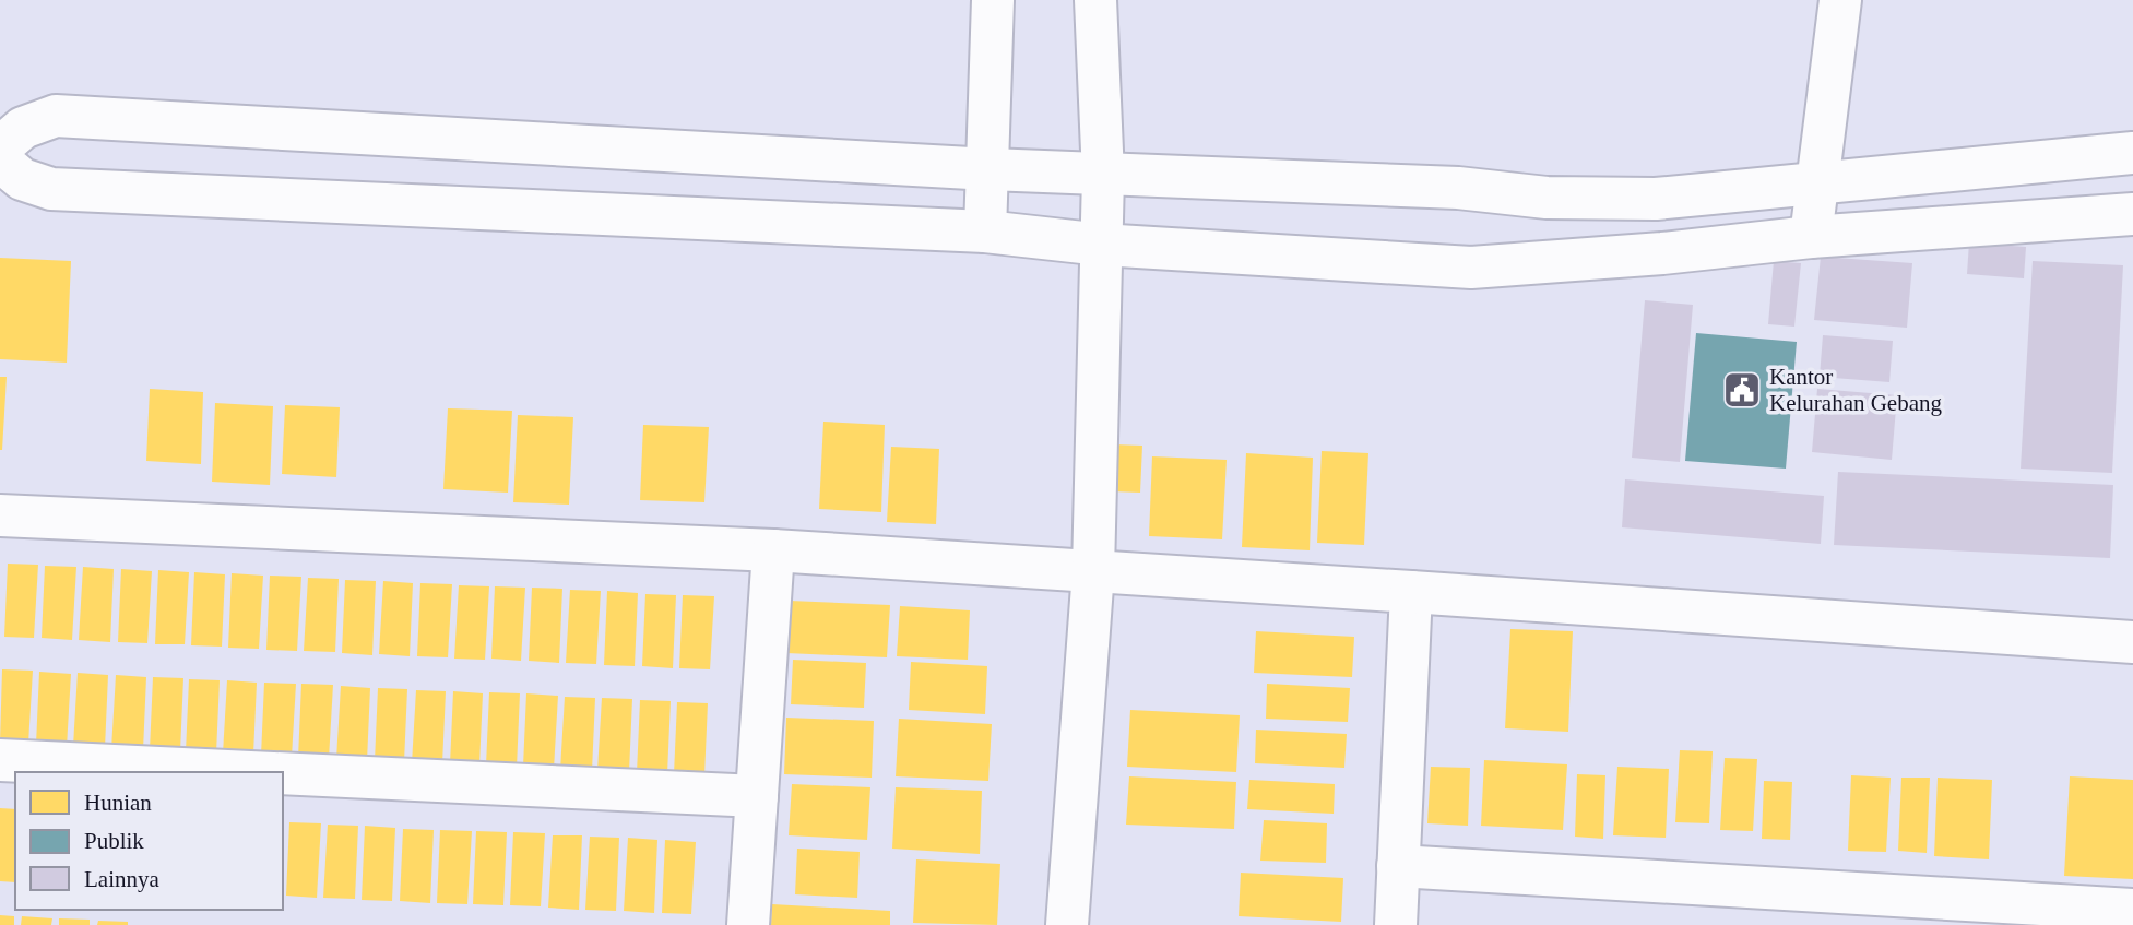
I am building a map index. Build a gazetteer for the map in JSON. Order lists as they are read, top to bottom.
{
  "places": {
    "public building": ["Kantor Kelurahan Gebang"]
  },
  "legend": ["Hunian", "Publik", "Lainnya"]
}
